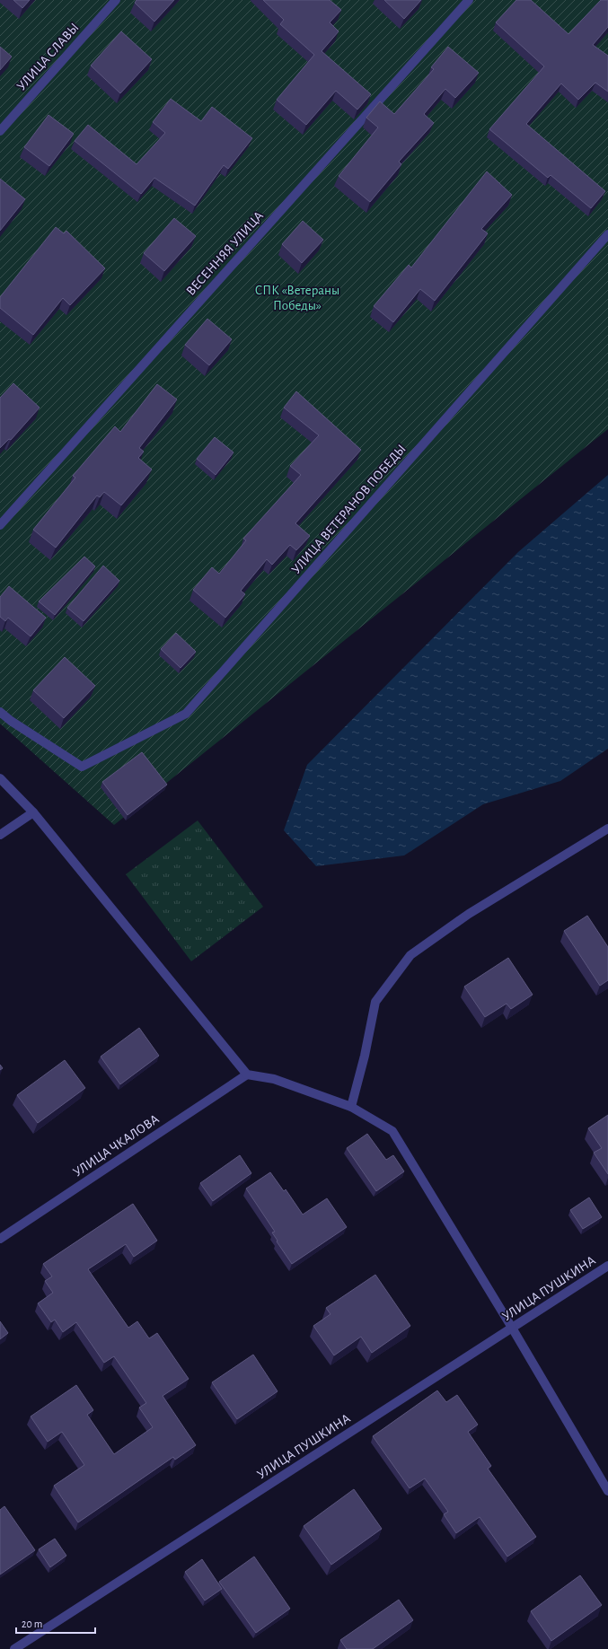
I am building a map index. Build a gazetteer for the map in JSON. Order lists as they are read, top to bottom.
{
  "streets": {
    "street": [
      "УЛИЦА СЛАВЫ",
      "ВЕСЕННЯЯ УЛИЦА",
      "УЛИЦА ВЕТЕРАНОВ ПОБЕДЫ",
      "УЛИЦА ЧКАЛОВА",
      "УЛИЦА ПУШКИНА"
    ]
  },
  "parks": ["СПК «Ветераны Победы»"],
  "scale_bar": "20 m"
}
